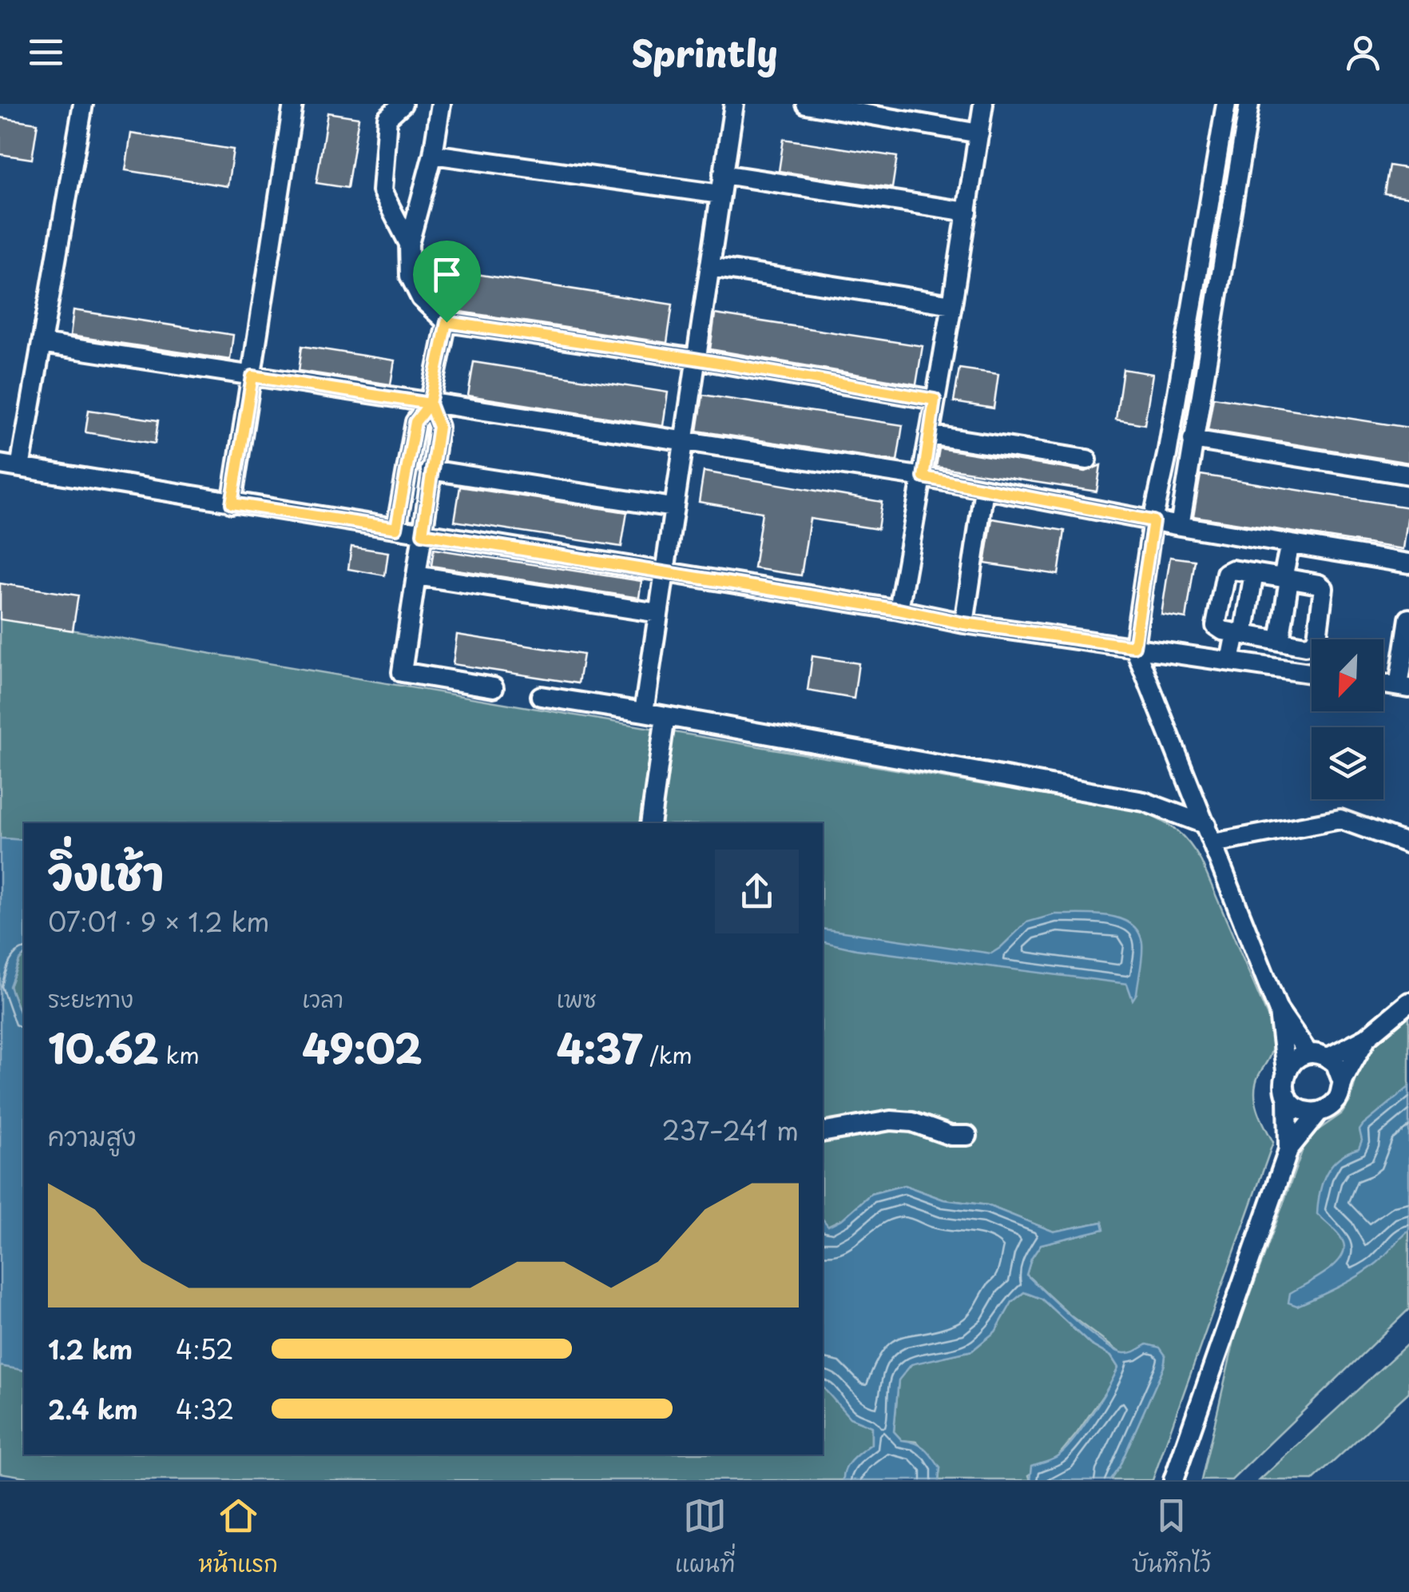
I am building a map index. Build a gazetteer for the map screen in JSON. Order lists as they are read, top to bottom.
{
  "north": "bottom left",
  "page": {
    "header": "Sprintly",
    "heading": ["วิ่งเช้า", "07:01 · 9 × 1.2 km"],
    "stats": [
      ["ระยะทาง", "10.62 km"],
      ["เวลา", "49:02"],
      ["เพซ", "4:37 /km"]
    ],
    "chart": ["ความสูง", "237–241 m"],
    "list": [
      {
        "name": "1.2 km",
        "note": "4:52"
      },
      {
        "name": "2.4 km",
        "note": "4:32"
      }
    ],
    "tabs": ["หน้าแรก", "แผนที่", "บันทึกไว้"]
  }
}
